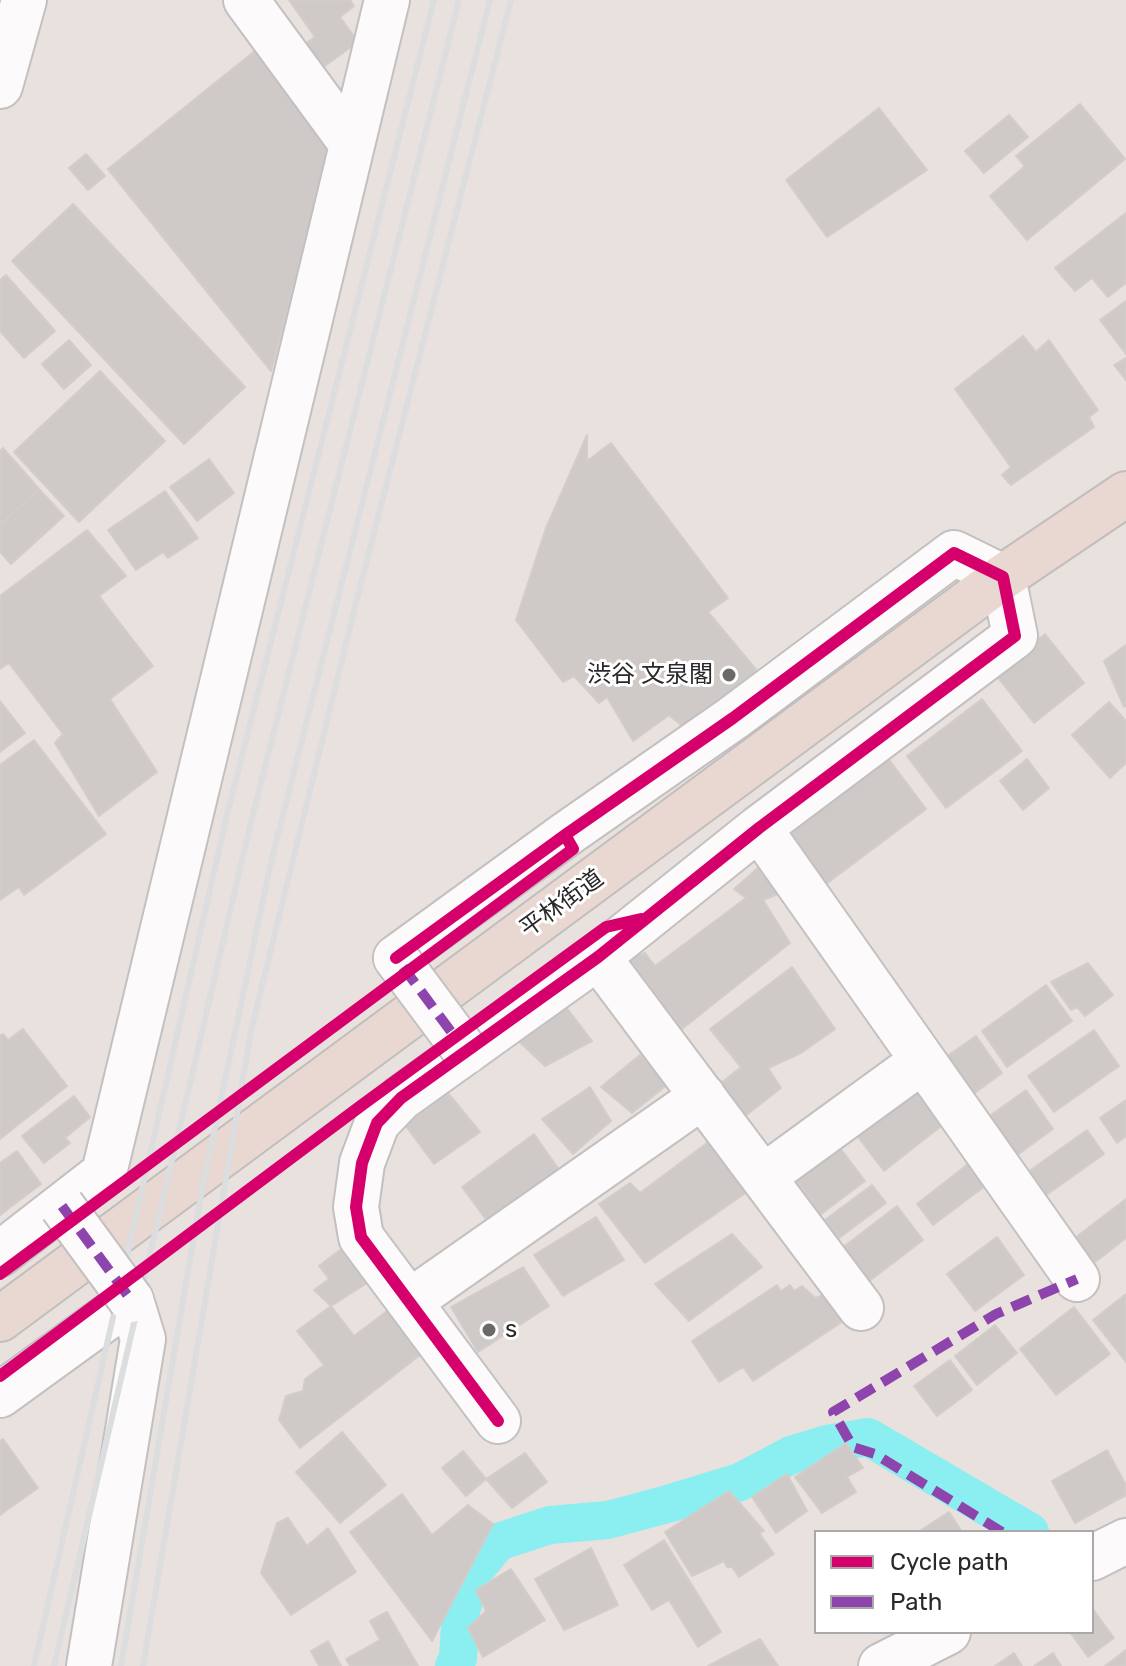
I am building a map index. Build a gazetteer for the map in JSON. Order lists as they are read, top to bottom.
{
  "streets": {
    "highway": ["平林街道"]
  },
  "places": ["渋谷 文泉閣", "s"],
  "legend": ["Cycle path", "Path"]
}
